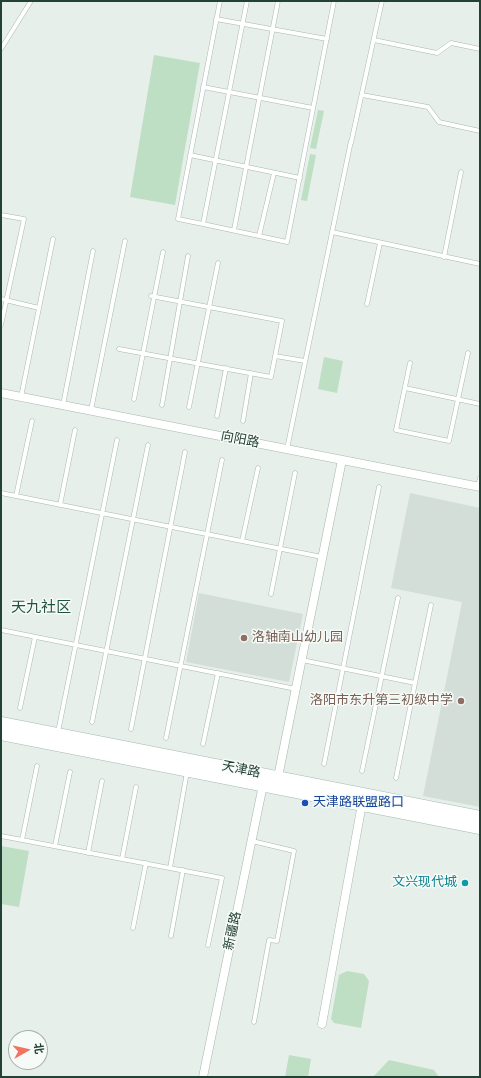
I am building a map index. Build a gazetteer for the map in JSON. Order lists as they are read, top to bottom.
{
  "streets": {
    "main road": ["天津路"],
    "street": ["向阳路", "新疆路"]
  },
  "crossings": [
    ["天津路", "新疆路"]
  ],
  "districts": ["天九社区"],
  "places": [
    "洛轴南山幼儿园",
    "洛阳市东升第三初级中学",
    "天津路联盟路口",
    "文兴现代城"
  ],
  "north": "right"
}
